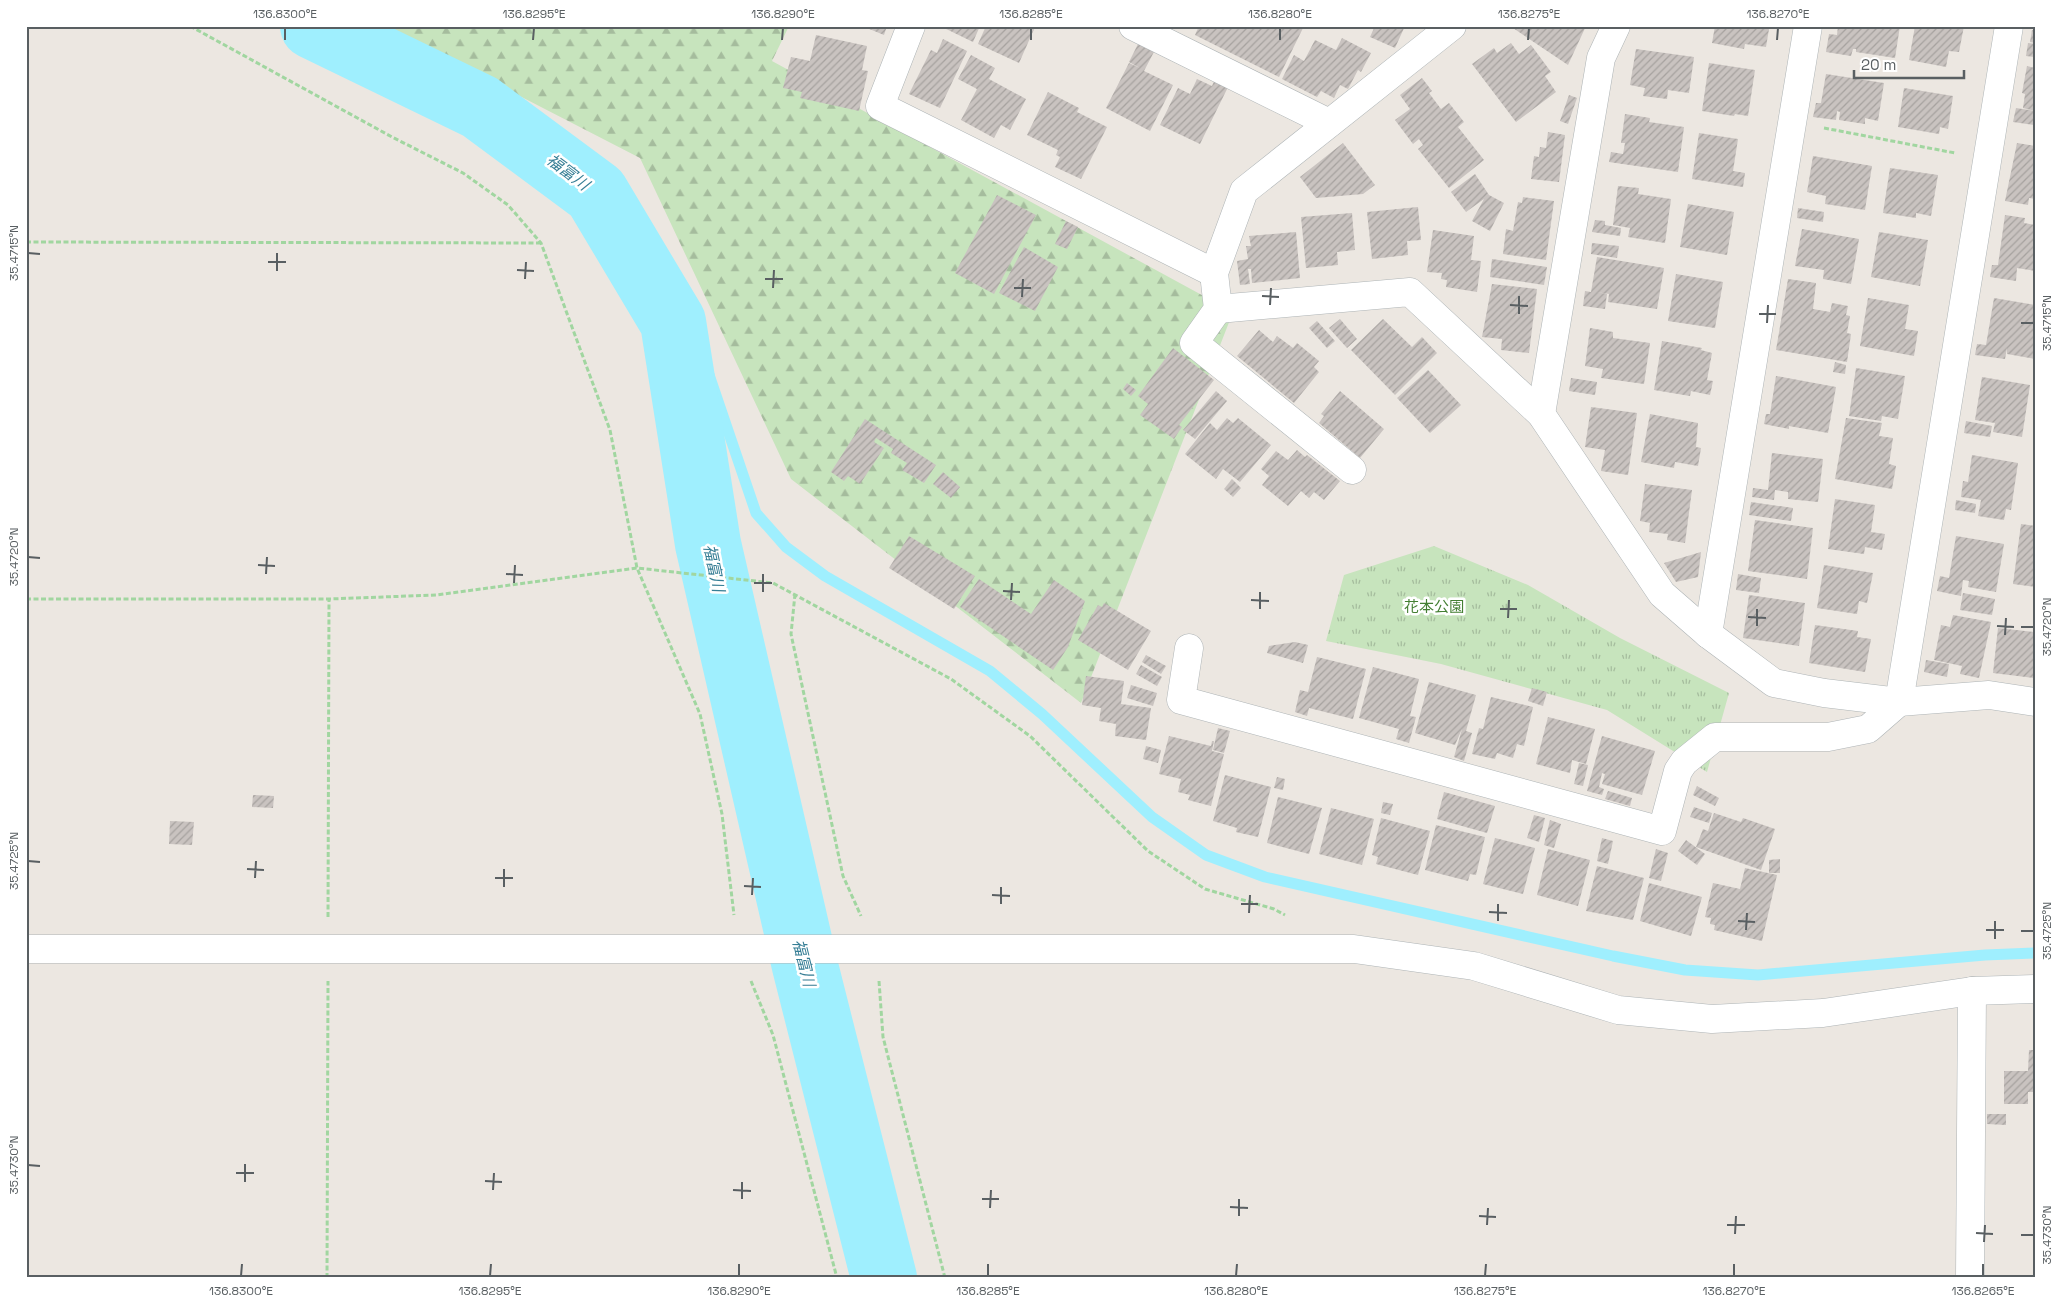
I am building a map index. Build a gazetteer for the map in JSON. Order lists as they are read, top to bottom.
{
  "water": ["福富川"],
  "parks": ["花本公園"],
  "scale_bar": "20 m",
  "coordinates": [
    "136.8300°E",
    "136.8295°E",
    "136.8290°E",
    "136.8285°E",
    "136.8280°E",
    "136.8275°E",
    "136.8270°E",
    "35.4715°N",
    "35.4720°N",
    "35.4725°N",
    "35.4730°N",
    "136.8265°E"
  ]
}
